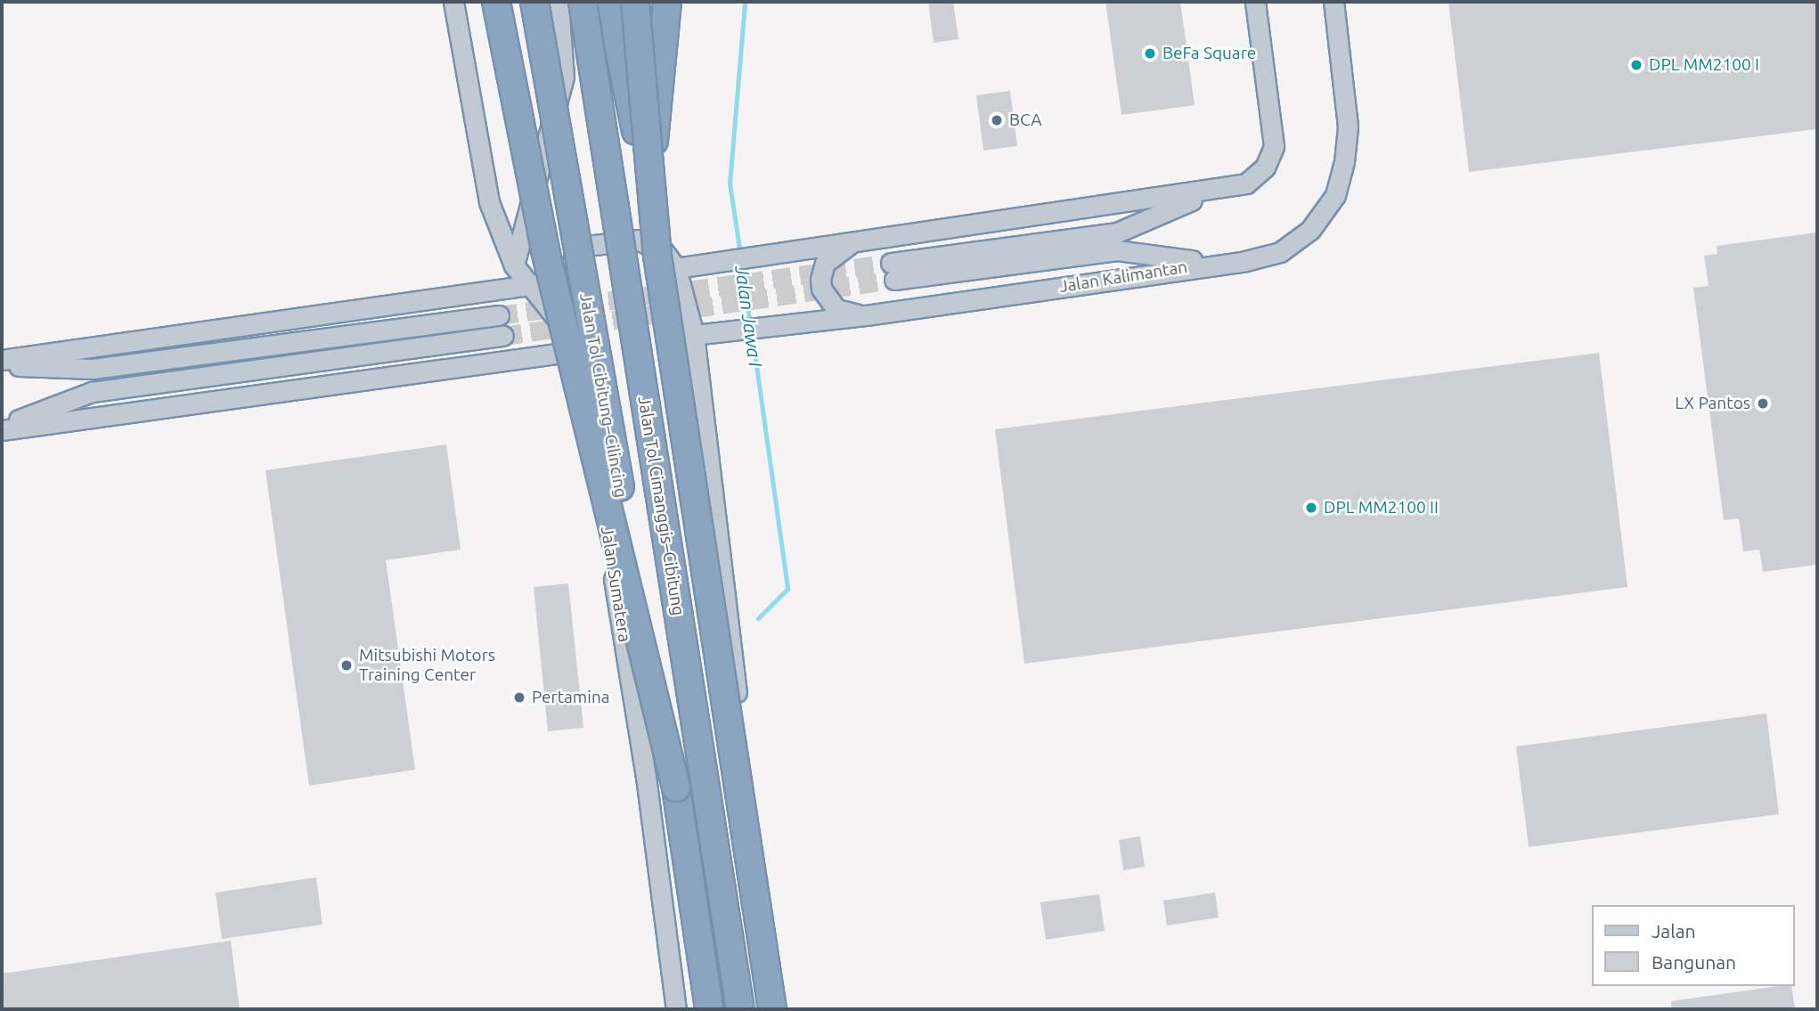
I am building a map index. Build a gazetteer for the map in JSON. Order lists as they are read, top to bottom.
{
  "streets": {
    "highway": ["Jalan Tol Cibitung–Cilincing", "Jalan Tol Cimanggis–Cibitung"],
    "street": ["Jalan Kalimantan", "Jalan Sumatera"]
  },
  "water": ["Jalan Jawa I"],
  "places": [
    "BeFa Square",
    "DPL MM2100 I",
    "BCA",
    "LX Pantos",
    "DPL MM2100 II",
    "Mitsubishi Motors Training Center",
    "Pertamina"
  ],
  "legend": ["Jalan", "Bangunan"]
}
